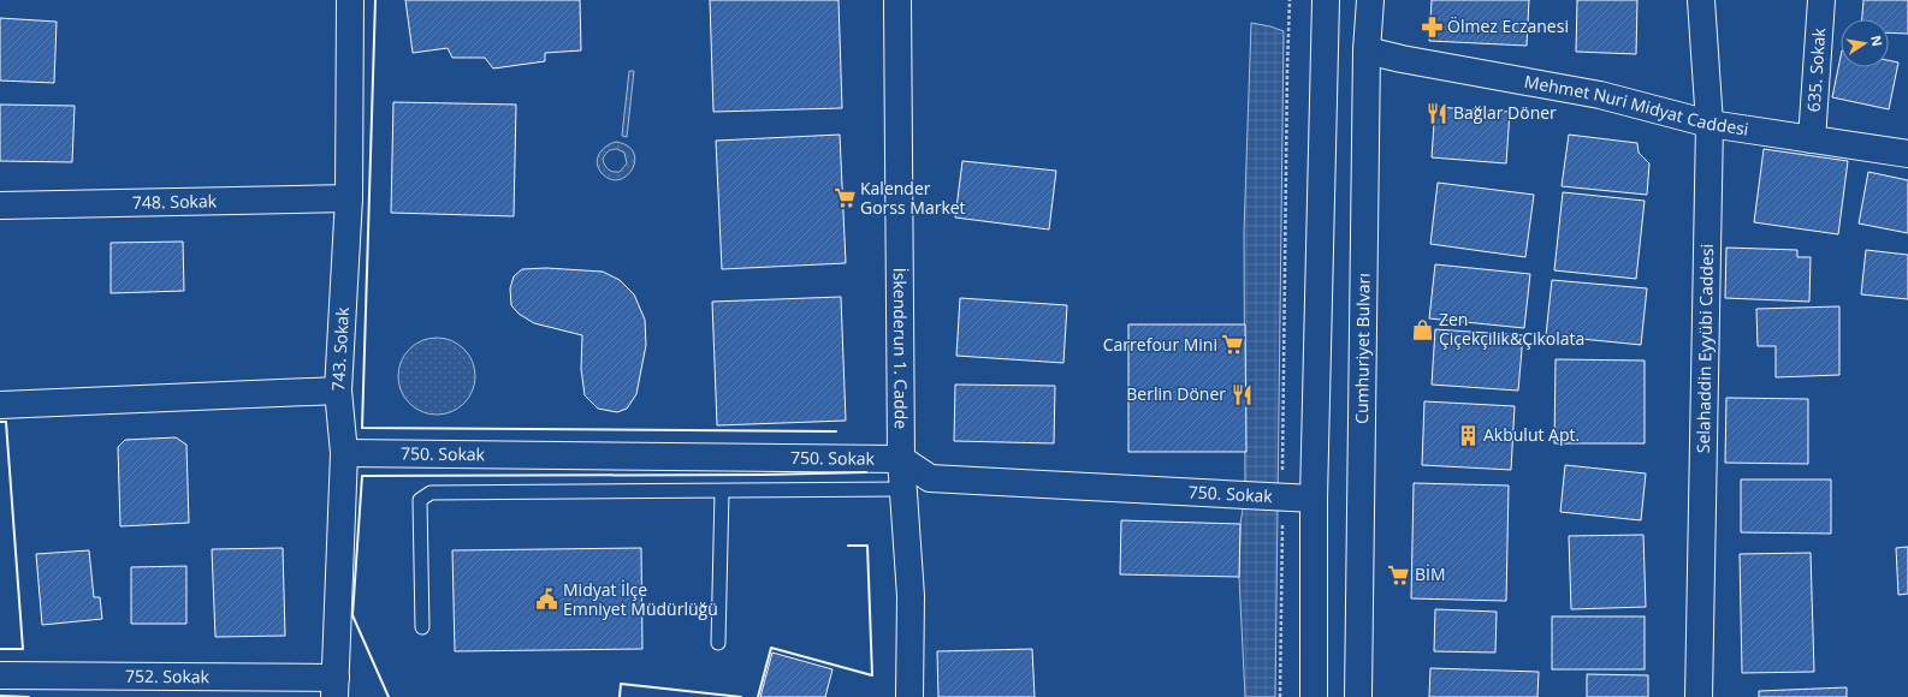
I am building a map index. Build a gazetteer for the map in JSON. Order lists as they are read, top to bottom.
{
  "streets": {
    "street": [
      "635. Sokak",
      "Mehmet Nuri Midyat Caddesi",
      "748. Sokak",
      "743. Sokak",
      "İskenderun 1. Cadde",
      "Cumhuriyet Bulvarı",
      "Selahaddin Eyyübi Caddesi",
      "750. Sokak",
      "752. Sokak"
    ]
  },
  "crossings": [
    ["635. Sokak", "Mehmet Nuri Midyat Caddesi"],
    ["Mehmet Nuri Midyat Caddesi", "Cumhuriyet Bulvarı"],
    ["Mehmet Nuri Midyat Caddesi", "Selahaddin Eyyübi Caddesi"],
    ["748. Sokak", "743. Sokak"],
    ["743. Sokak", "750. Sokak"],
    ["743. Sokak", "752. Sokak"],
    ["İskenderun 1. Cadde", "750. Sokak"]
  ],
  "places": {
    "pharmacy": ["Ölmez Eczanesi"],
    "restaurant": ["Bağlar Döner", "Berlin Döner"],
    "supermarket": ["Kalender Gorss Market", "Carrefour Mini", "BİM"],
    "shop": ["Zen Çiçekçilik&Çikolata"],
    "building": ["Akbulut Apt."],
    "public building": ["Midyat İlçe Emniyet Müdürlüğü"]
  },
  "north": "right"
}
